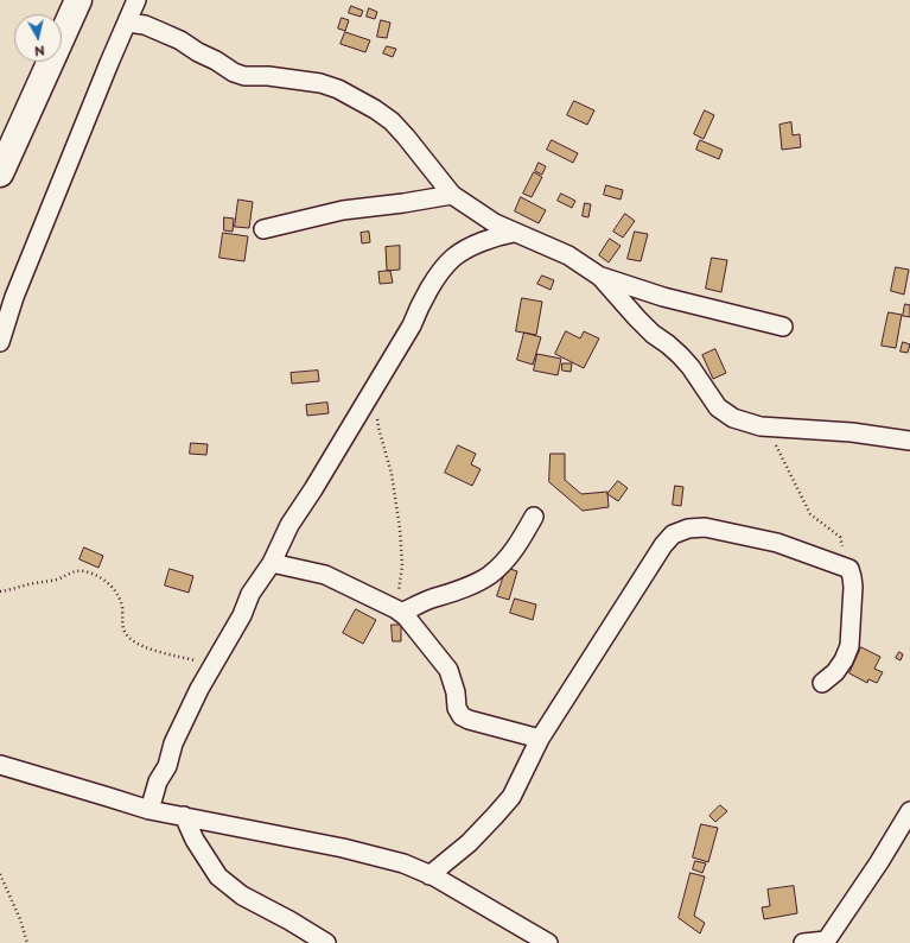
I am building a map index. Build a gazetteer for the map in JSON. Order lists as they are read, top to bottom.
{
  "north": "bottom"
}
